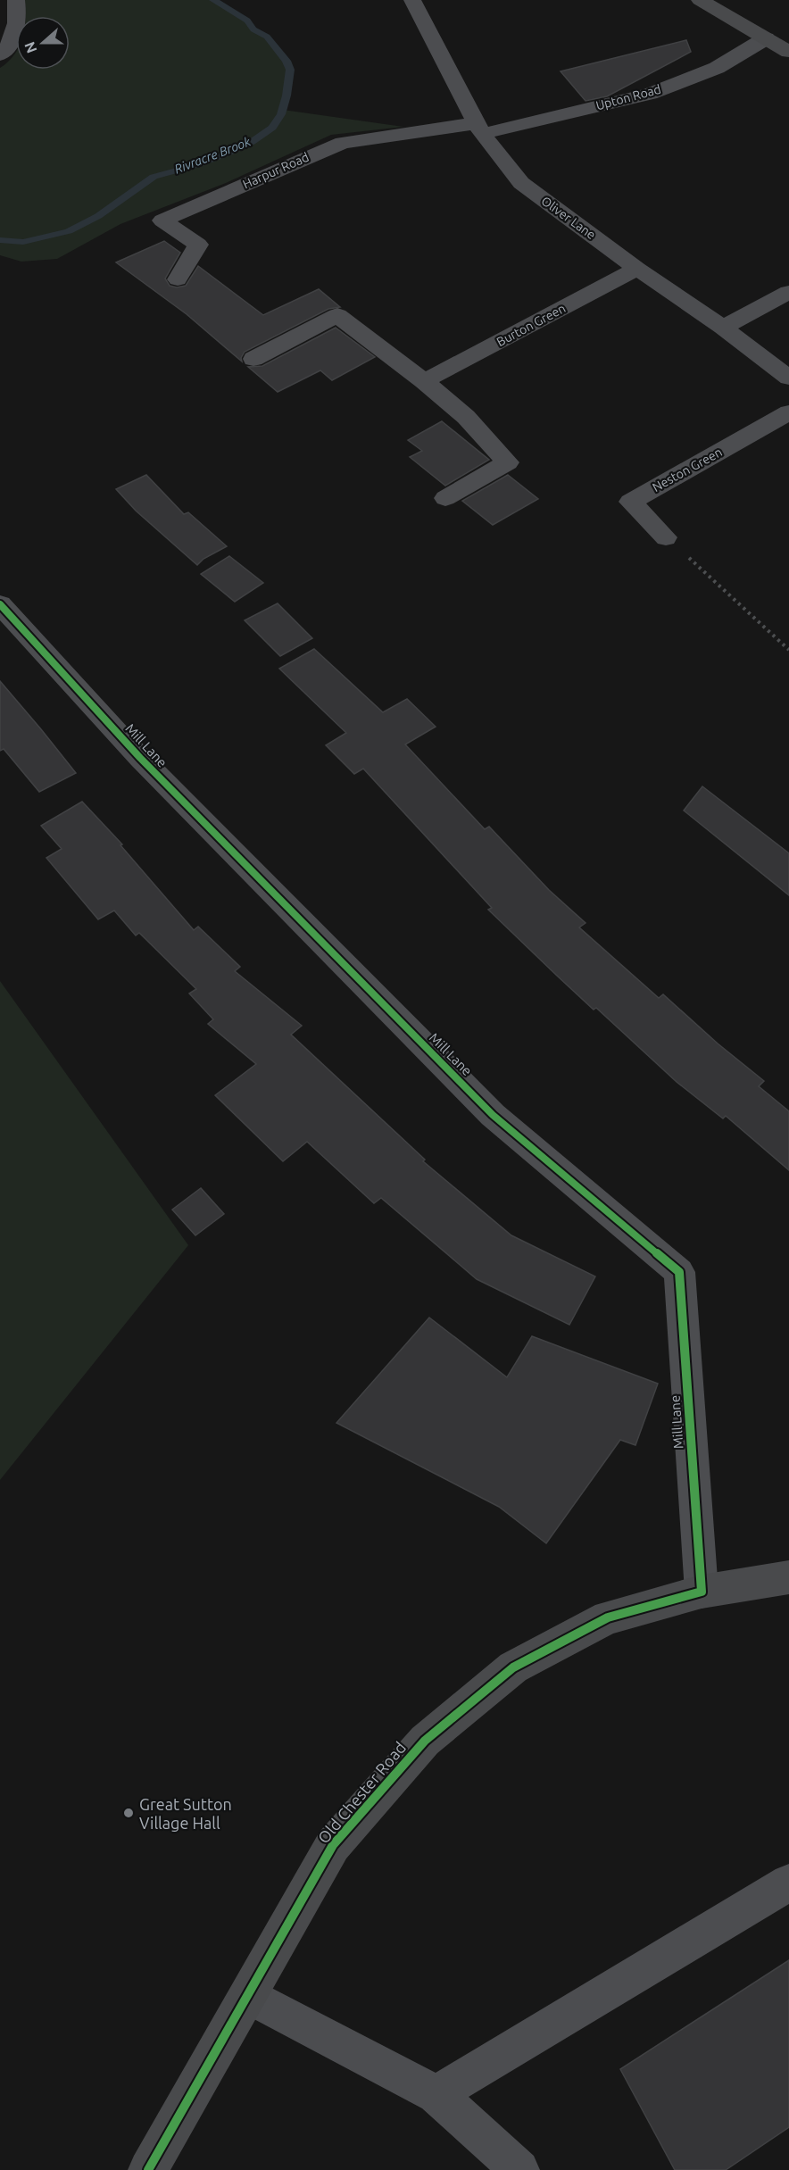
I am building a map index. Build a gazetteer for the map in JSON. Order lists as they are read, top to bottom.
{
  "streets": {
    "main road": ["Old Chester Road"],
    "street": [
      "Upton Road",
      "Harpur Road",
      "Oliver Lane",
      "Burton Green",
      "Neston Green",
      "Mill Lane"
    ]
  },
  "crossings": [
    ["Upton Road", "Harpur Road"],
    ["Upton Road", "Oliver Lane"],
    ["Harpur Road", "Oliver Lane"],
    ["Oliver Lane", "Burton Green"],
    ["Mill Lane", "Old Chester Road"]
  ],
  "water": ["Rivracre Brook"],
  "places": ["Great Sutton Village Hall"],
  "north": "left"
}
